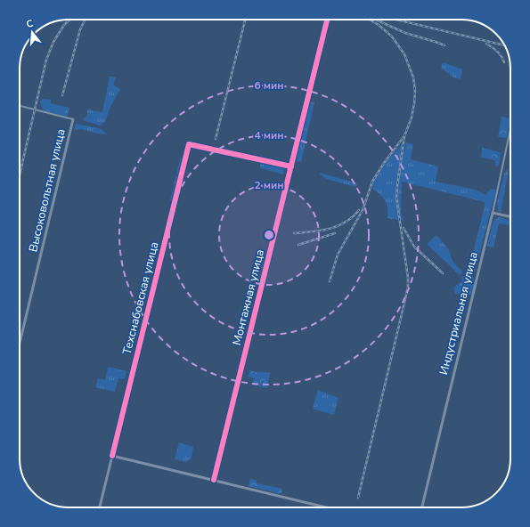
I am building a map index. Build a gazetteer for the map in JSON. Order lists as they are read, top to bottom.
{
  "streets": {
    "main road": ["Техснабовская улица"],
    "street": ["Высоковольтная улица", "Монтажная улица", "Индустриальная улица"]
  },
  "crossings": [
    ["Монтажная улица", "Техснабовская улица"]
  ],
  "north": "top",
  "rings": ["6 мин", "4 мин", "2 мин"]
}
